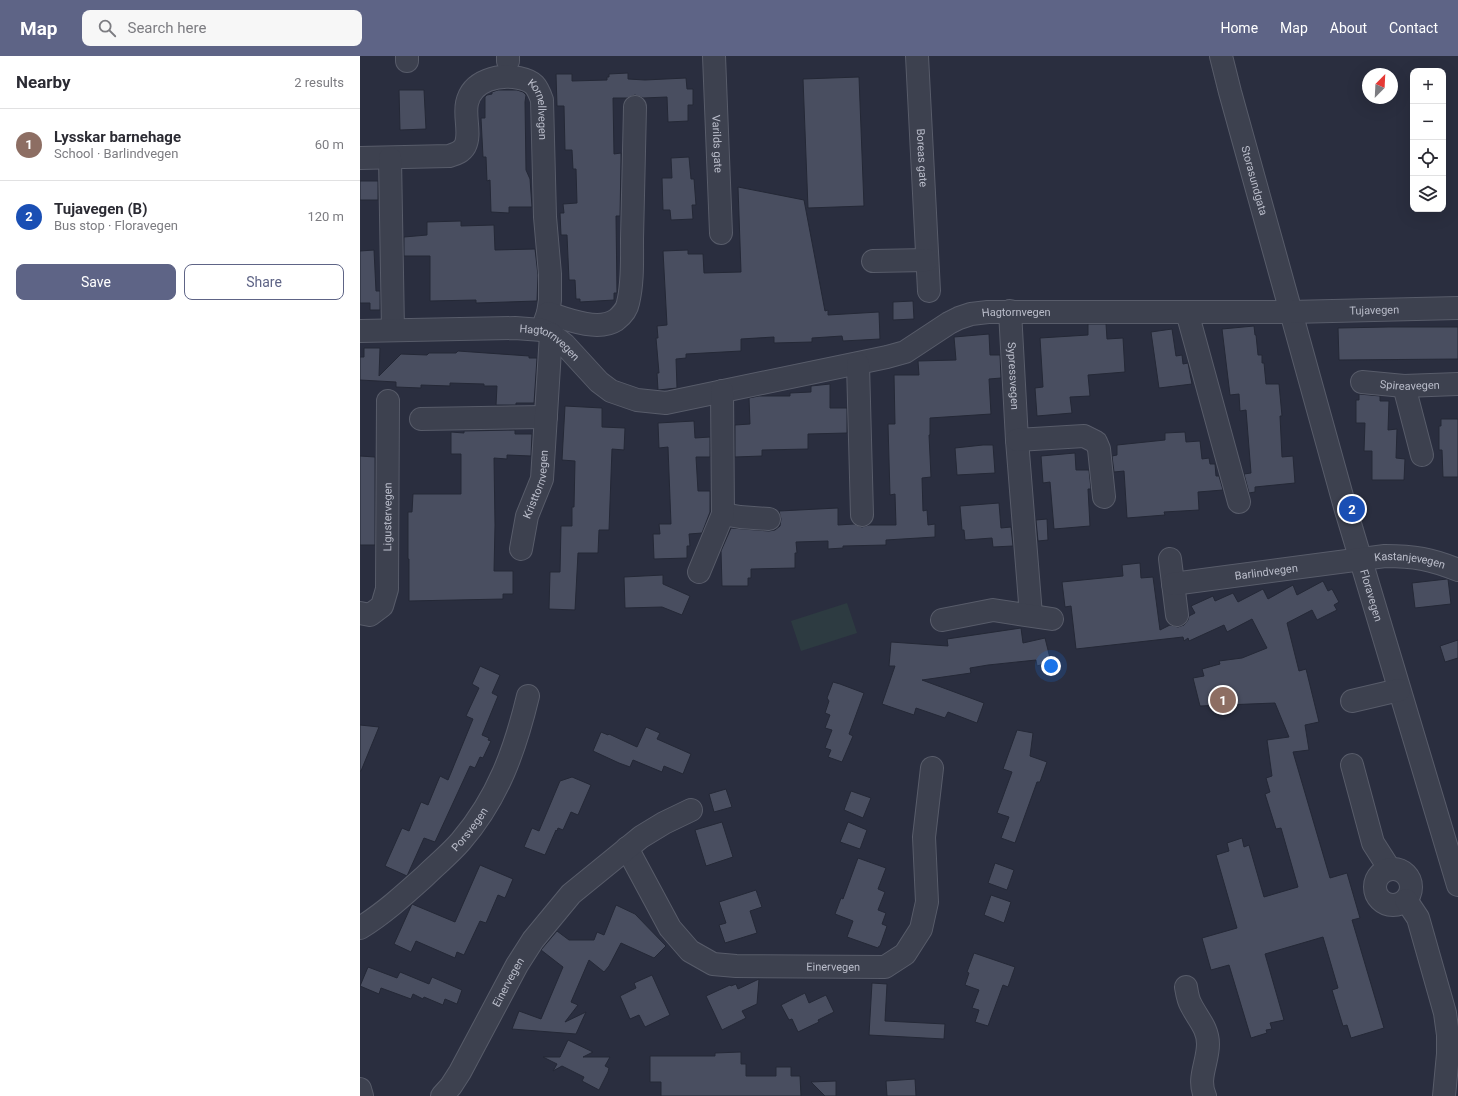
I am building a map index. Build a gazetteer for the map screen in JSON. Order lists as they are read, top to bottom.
{
  "streets": {
    "street": [
      "Kornellvegen",
      "Varilds gate",
      "Boreas gate",
      "Storasundgata",
      "Tujavegen",
      "Hagtornvegen",
      "Sypressvegen",
      "Spireavegen",
      "Kristtornvegen",
      "Ligustervegen",
      "Kastanjevegen",
      "Barlindvegen",
      "Floravegen",
      "Porsvegen",
      "Einervegen"
    ]
  },
  "crossings": [
    ["Kornellvegen", "Hagtornvegen"],
    ["Kornellvegen", "Kristtornvegen"],
    ["Storasundgata", "Tujavegen"],
    ["Storasundgata", "Hagtornvegen"],
    ["Storasundgata", "Floravegen"],
    ["Tujavegen", "Hagtornvegen"],
    ["Tujavegen", "Floravegen"],
    ["Hagtornvegen", "Sypressvegen"],
    ["Hagtornvegen", "Kristtornvegen"],
    ["Hagtornvegen", "Floravegen"],
    ["Kastanjevegen", "Barlindvegen"],
    ["Kastanjevegen", "Floravegen"],
    ["Barlindvegen", "Floravegen"]
  ],
  "north": "top right",
  "page": {
    "header": "Map",
    "search": "Search here",
    "nav": [
      "Home",
      "Map",
      "About",
      "Contact"
    ],
    "heading": ["Nearby", "2 results"],
    "map_buttons": ["+", "−"],
    "list": [
      {
        "mark": "1",
        "name": "Lysskar barnehage",
        "note": "School · Barlindvegen",
        "value": "60 m"
      },
      {
        "mark": "2",
        "name": "Tujavegen (B)",
        "note": "Bus stop · Floravegen",
        "value": "120 m"
      }
    ],
    "buttons": ["Save", "Share"],
    "pins": ["2", "1"]
  }
}
